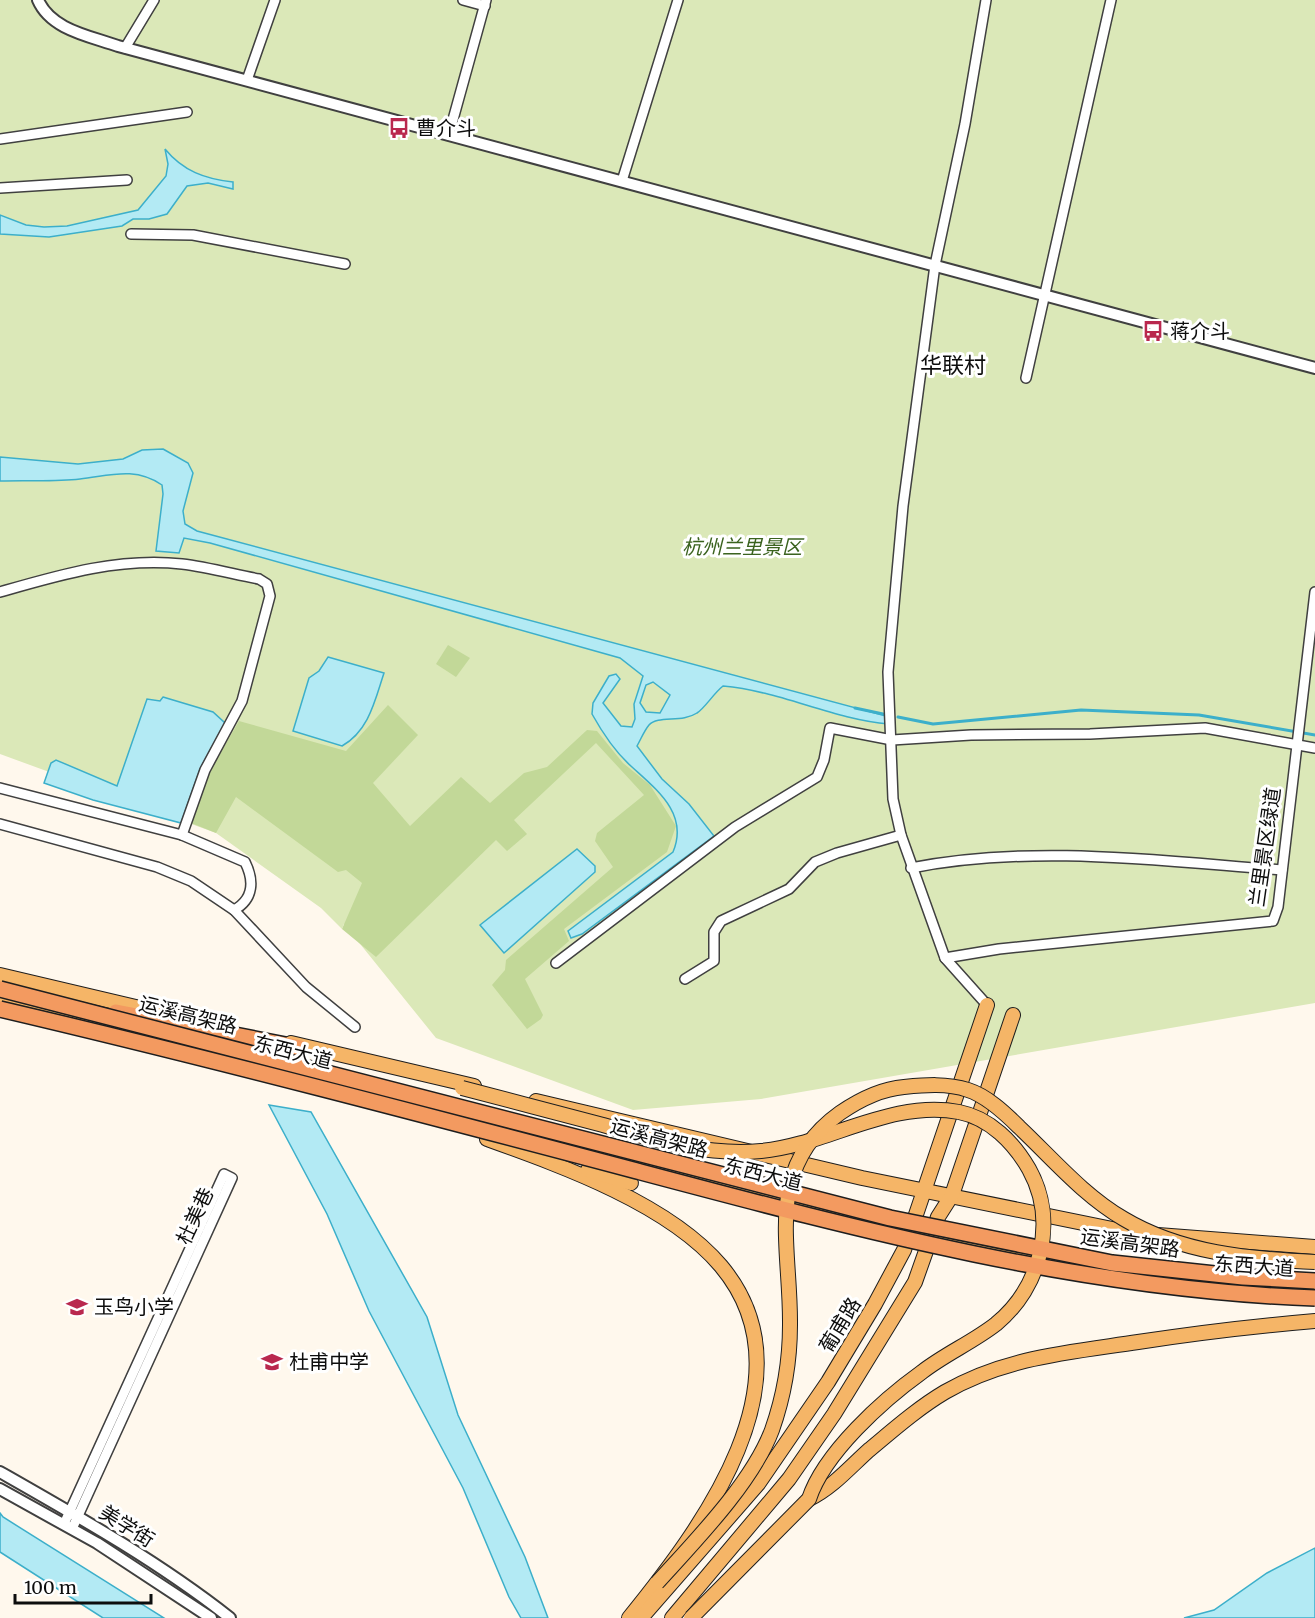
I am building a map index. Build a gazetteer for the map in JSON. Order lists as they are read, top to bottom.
{
  "streets": {
    "highway": ["运溪高架路"],
    "main road": ["东西大道", "葡甫路"],
    "street": ["兰里景区绿道", "杜美巷", "美学街"]
  },
  "crossings": [
    ["东西大道", "葡甫路"],
    ["杜美巷", "美学街"]
  ],
  "districts": ["华联村"],
  "parks": ["杭州兰里景区"],
  "places": {
    "bus stop": ["曹介斗", "蒋介斗"],
    "school or university": ["玉鸟小学", "杜甫中学"]
  },
  "scale_bar": "100 m"
}
